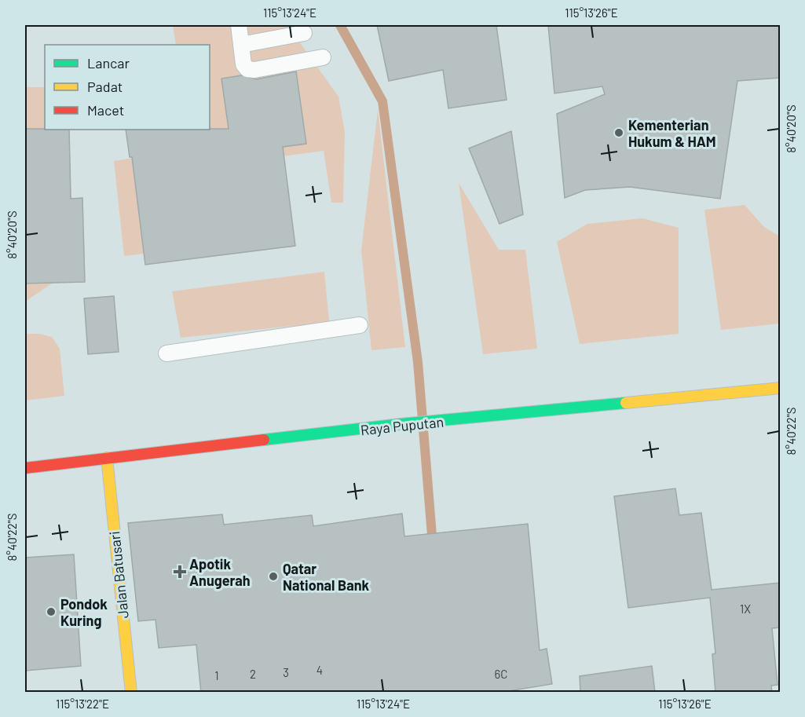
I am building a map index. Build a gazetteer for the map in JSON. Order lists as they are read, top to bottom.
{
  "streets": {
    "main road": ["Raya Puputan", "Jalan Batusari"]
  },
  "crossings": [
    ["Raya Puputan", "Jalan Batusari"]
  ],
  "places": {
    "other": ["Kementerian Hukum & HAM", "Qatar National Bank", "Pondok Kuring"],
    "health": ["Apotik Anugerah"]
  },
  "house_numbers": [
    "1X",
    "4",
    "3",
    "2",
    "6C",
    "1"
  ],
  "legend": ["Lancar", "Padat", "Macet"],
  "coordinates": [
    "115°13'24\"E",
    "115°13'26\"E",
    "8°40'20\"S",
    "8°40'22\"S",
    "115°13'22\"E"
  ]
}
